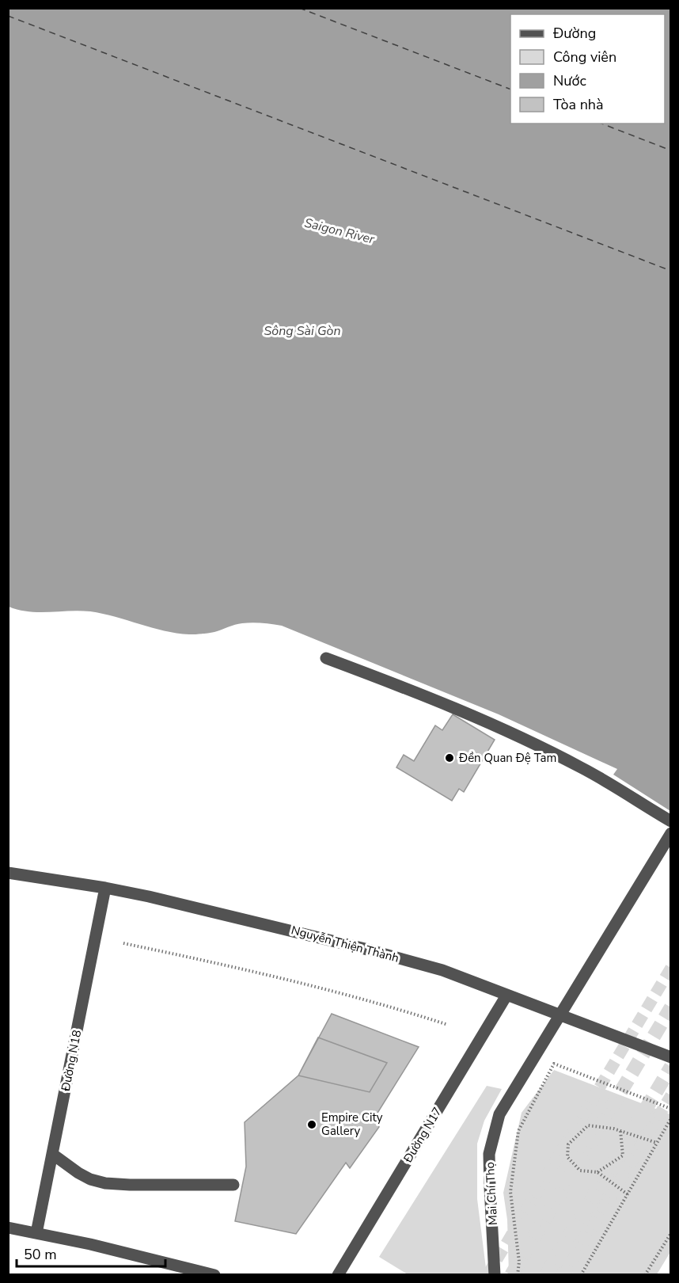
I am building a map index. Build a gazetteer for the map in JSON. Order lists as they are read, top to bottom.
{
  "streets": {
    "street": [
      "Nguyễn Thiện Thành",
      "Đường N18",
      "Đường N17",
      "Mai Chí Thọ"
    ]
  },
  "crossings": [
    ["Nguyễn Thiện Thành", "Đường N18"],
    ["Nguyễn Thiện Thành", "Đường N17"],
    ["Nguyễn Thiện Thành", "Mai Chí Thọ"]
  ],
  "water": ["Saigon River", "Sông Sài Gòn"],
  "places": ["Đền Quan Đệ Tam", "Empire City Gallery"],
  "legend": [
    "Đường",
    "Công viên",
    "Nước",
    "Tòa nhà"
  ],
  "scale_bar": "50 m"
}
